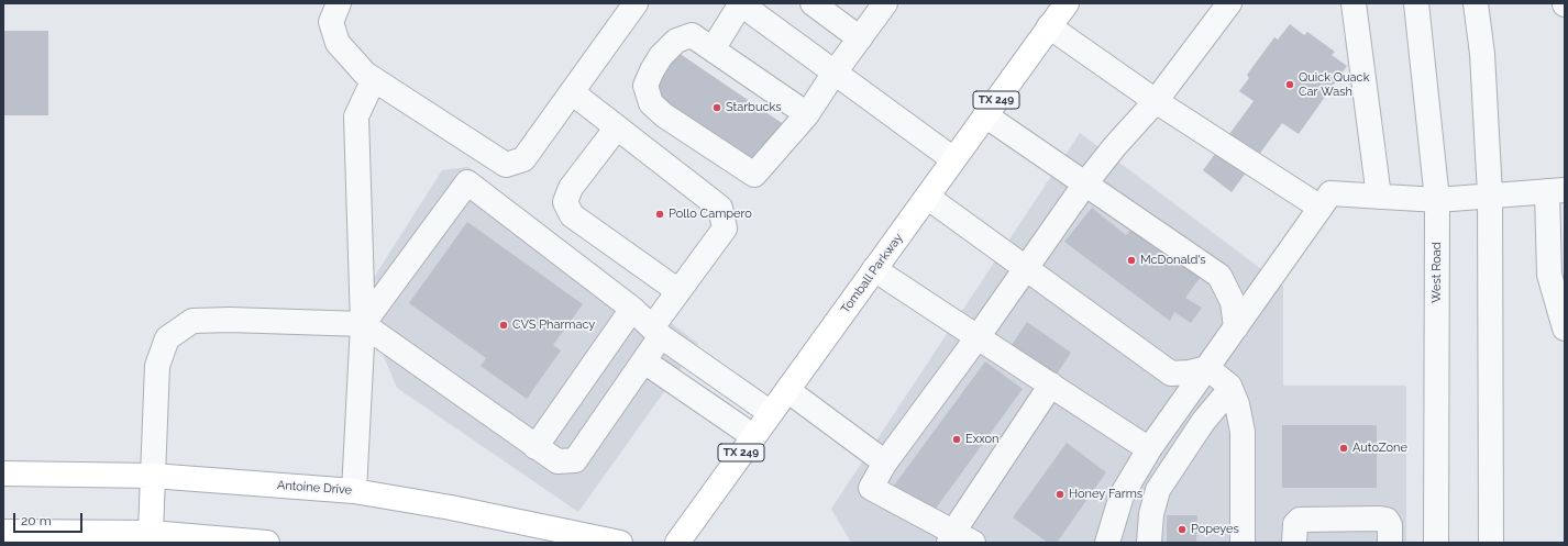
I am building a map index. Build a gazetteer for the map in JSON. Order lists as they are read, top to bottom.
{
  "streets": {
    "main road": ["TX 249", "Tomball Parkway", "Antoine Drive"],
    "street": ["West Road"]
  },
  "places": [
    "Quick Quack Car Wash",
    "Starbucks",
    "Pollo Campero",
    "McDonald's",
    "CVS Pharmacy",
    "Exxon",
    "AutoZone",
    "Honey Farms",
    "Popeyes"
  ],
  "scale_bar": "20 m"
}
